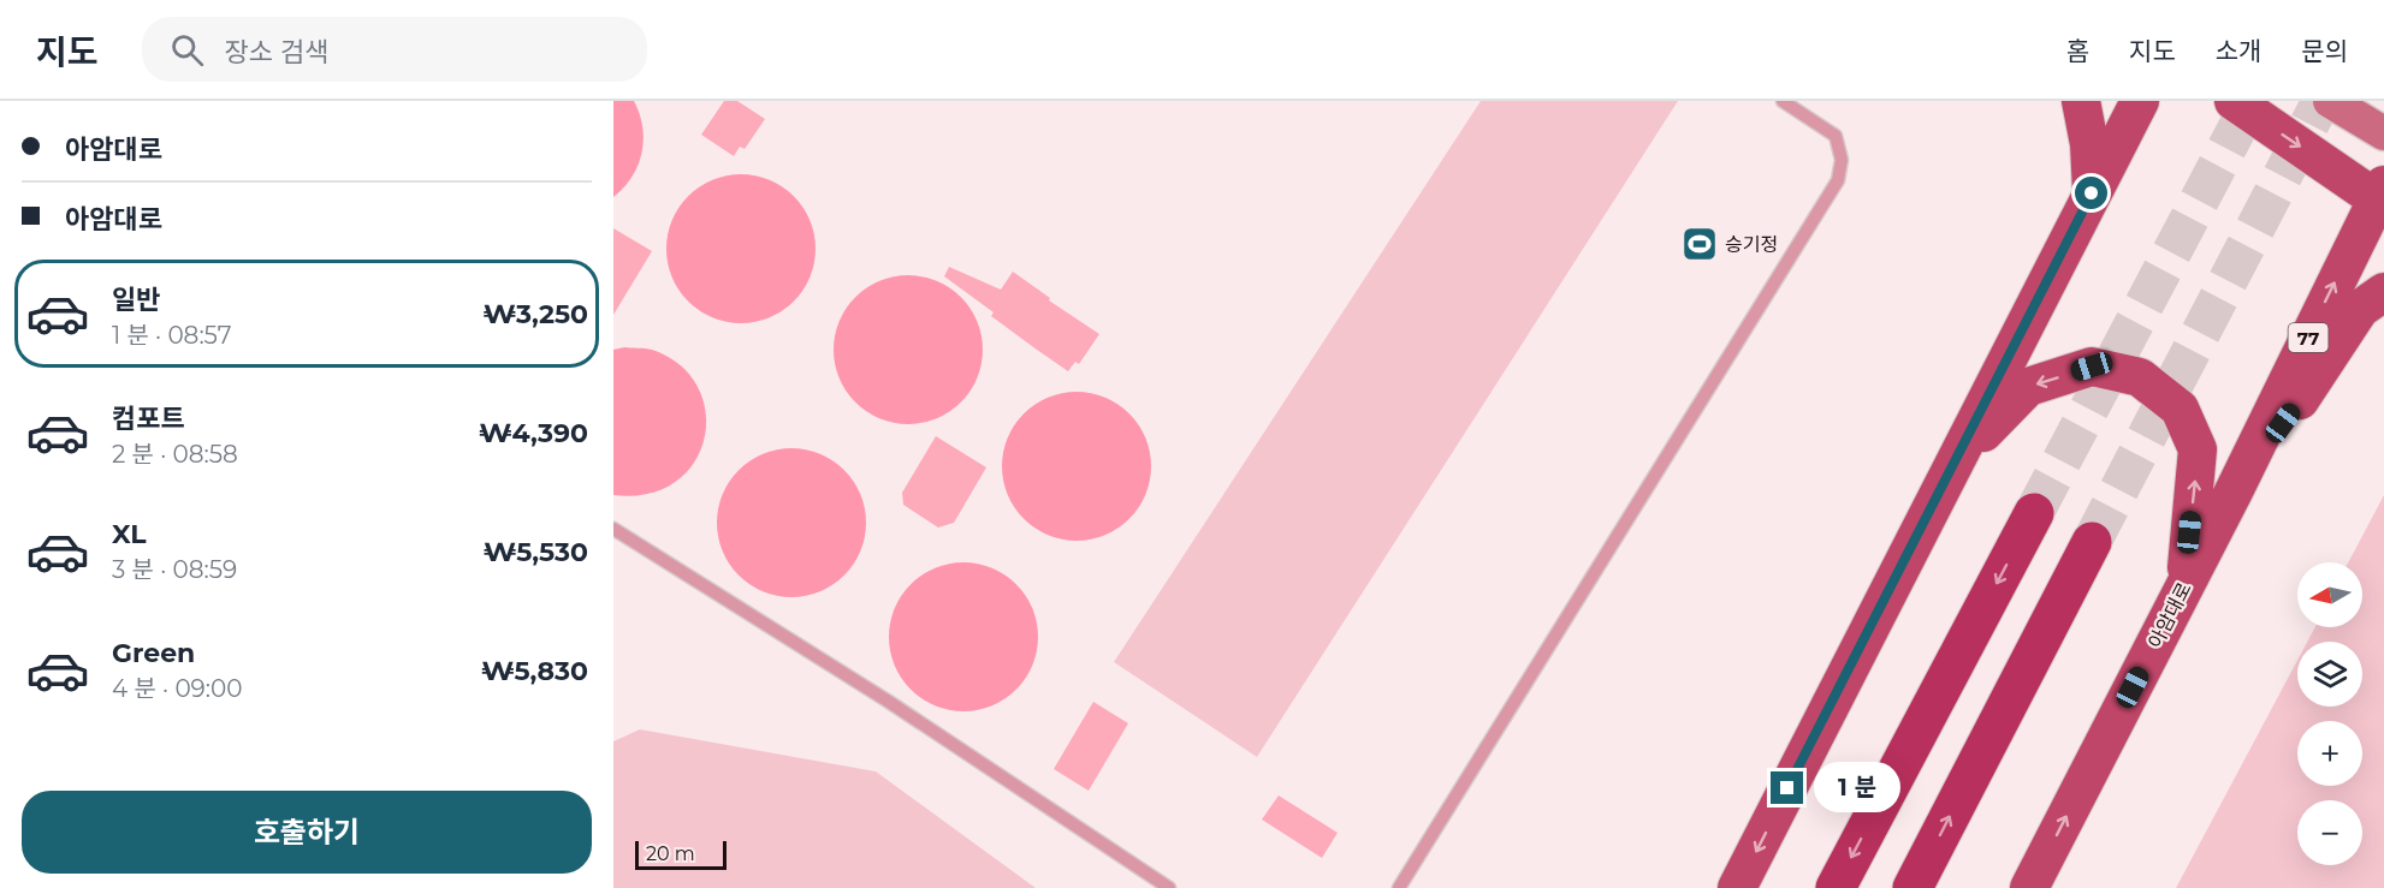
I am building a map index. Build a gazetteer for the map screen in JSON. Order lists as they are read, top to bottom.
{
  "streets": {
    "main road": ["77", "아암대로"]
  },
  "places": {
    "sports": ["승기정"]
  },
  "scale_bar": "20 m",
  "north": "left",
  "page": {
    "header": "지도",
    "search": "장소 검색",
    "nav": [
      "홈",
      "지도",
      "소개",
      "문의"
    ],
    "banner": ["아암대로", "아암대로"],
    "list": [
      {
        "name": "일반",
        "note": "1 분 · 08:57",
        "value": "₩3,250"
      },
      {
        "name": "컴포트",
        "note": "2 분 · 08:58",
        "value": "₩4,390"
      },
      {
        "name": "XL",
        "note": "3 분 · 08:59",
        "value": "₩5,530"
      },
      {
        "name": "Green",
        "note": "4 분 · 09:00",
        "value": "₩5,830"
      }
    ],
    "map_buttons": ["+", "−"],
    "bubble": "1 분",
    "buttons": "호출하기",
    "scale": "20 m"
  }
}
